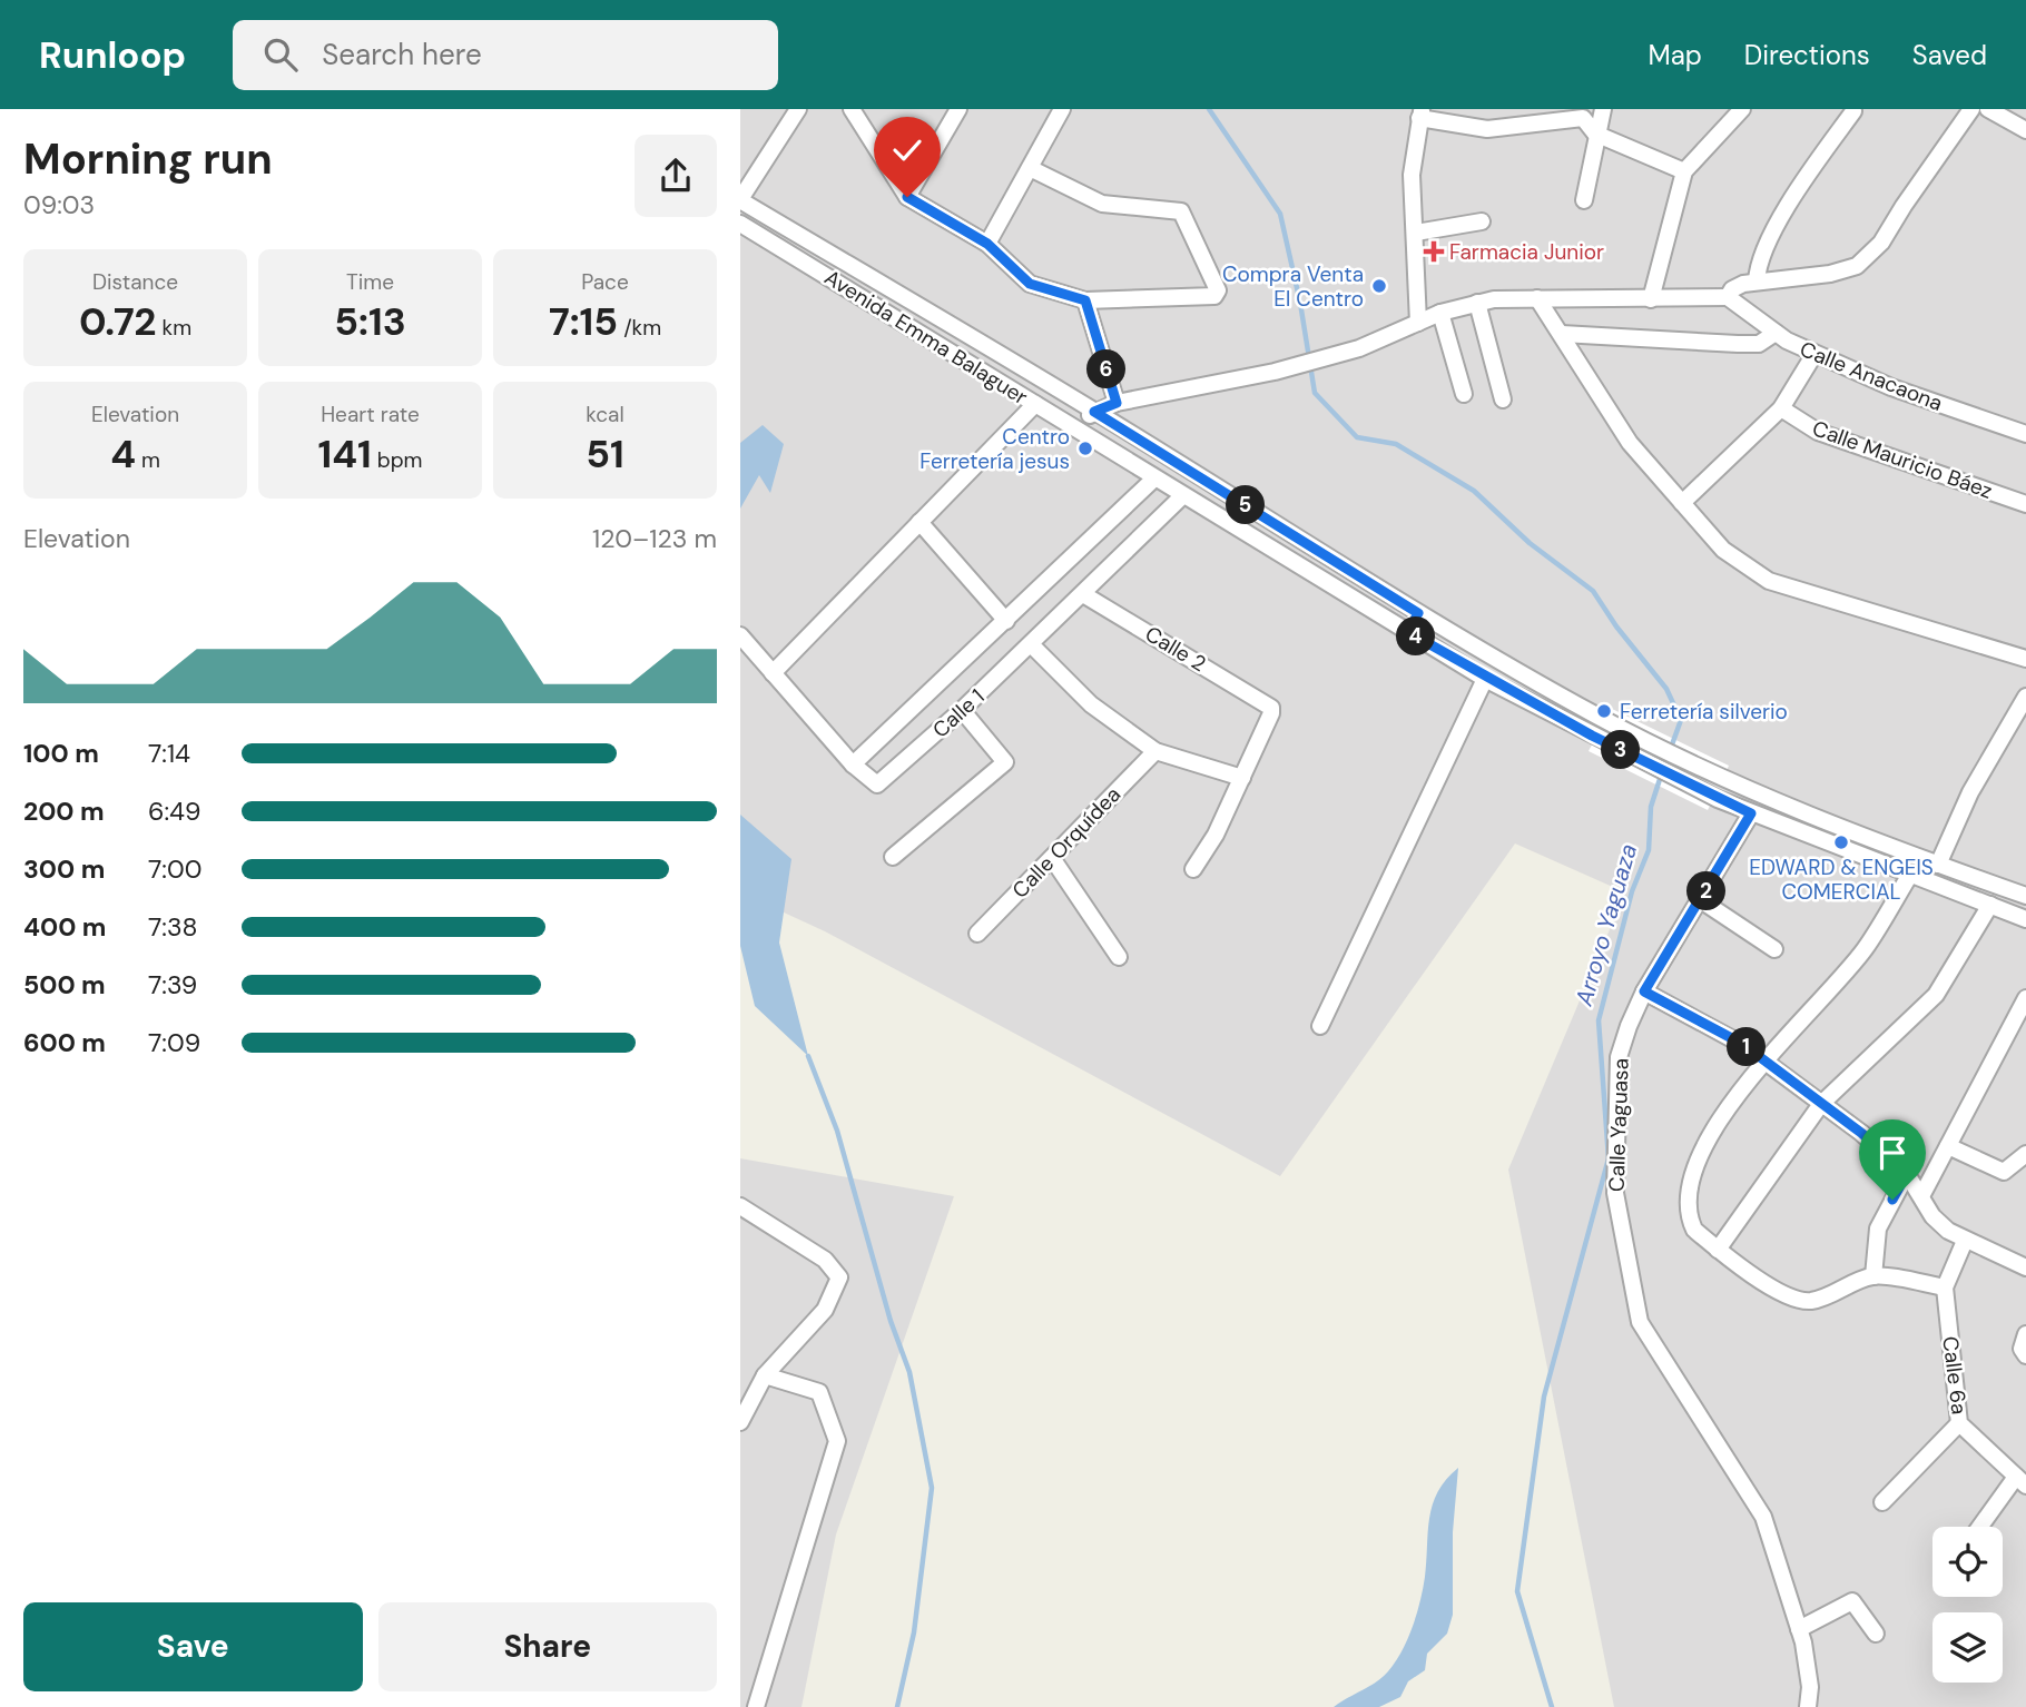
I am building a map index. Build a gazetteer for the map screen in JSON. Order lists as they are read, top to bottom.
{
  "streets": {
    "street": [
      "Avenida Emma Balaguer",
      "Calle Anacaona",
      "Calle Mauricio Báez",
      "Calle 2",
      "Calle 1",
      "Calle Orquídea",
      "Calle Yaguasa",
      "Calle 6a"
    ]
  },
  "crossings": [
    ["Avenida Emma Balaguer", "Calle 1"],
    ["Avenida Emma Balaguer", "Calle Yaguasa"],
    ["Calle 2", "Calle 1"]
  ],
  "water": ["Arroyo Yaguaza"],
  "places": {
    "health": ["Farmacia Junior"],
    "other": [
      "Compra Venta El Centro",
      "Centro Ferretería jesus",
      "Ferretería silverio",
      "EDWARD & ENGElS COMERCIAL"
    ]
  },
  "page": {
    "header": "Runloop",
    "search": "Search here",
    "nav": ["Map", "Directions", "Saved"],
    "heading": ["Morning run", "09:03"],
    "stats": [
      ["Distance", "0.72 km"],
      ["Time", "5:13"],
      ["Pace", "7:15 /km"],
      ["Elevation", "4 m"],
      ["Heart rate", "141 bpm"],
      ["kcal", "51"]
    ],
    "pins": [
      "6",
      "5",
      "4",
      "3",
      "2",
      "1"
    ],
    "chart": ["Elevation", "120–123 m"],
    "list": [
      {
        "name": "100 m",
        "note": "7:14"
      },
      {
        "name": "200 m",
        "note": "6:49"
      },
      {
        "name": "300 m",
        "note": "7:00"
      },
      {
        "name": "400 m",
        "note": "7:38"
      },
      {
        "name": "500 m",
        "note": "7:39"
      },
      {
        "name": "600 m",
        "note": "7:09"
      }
    ],
    "buttons": ["Save", "Share"]
  }
}
